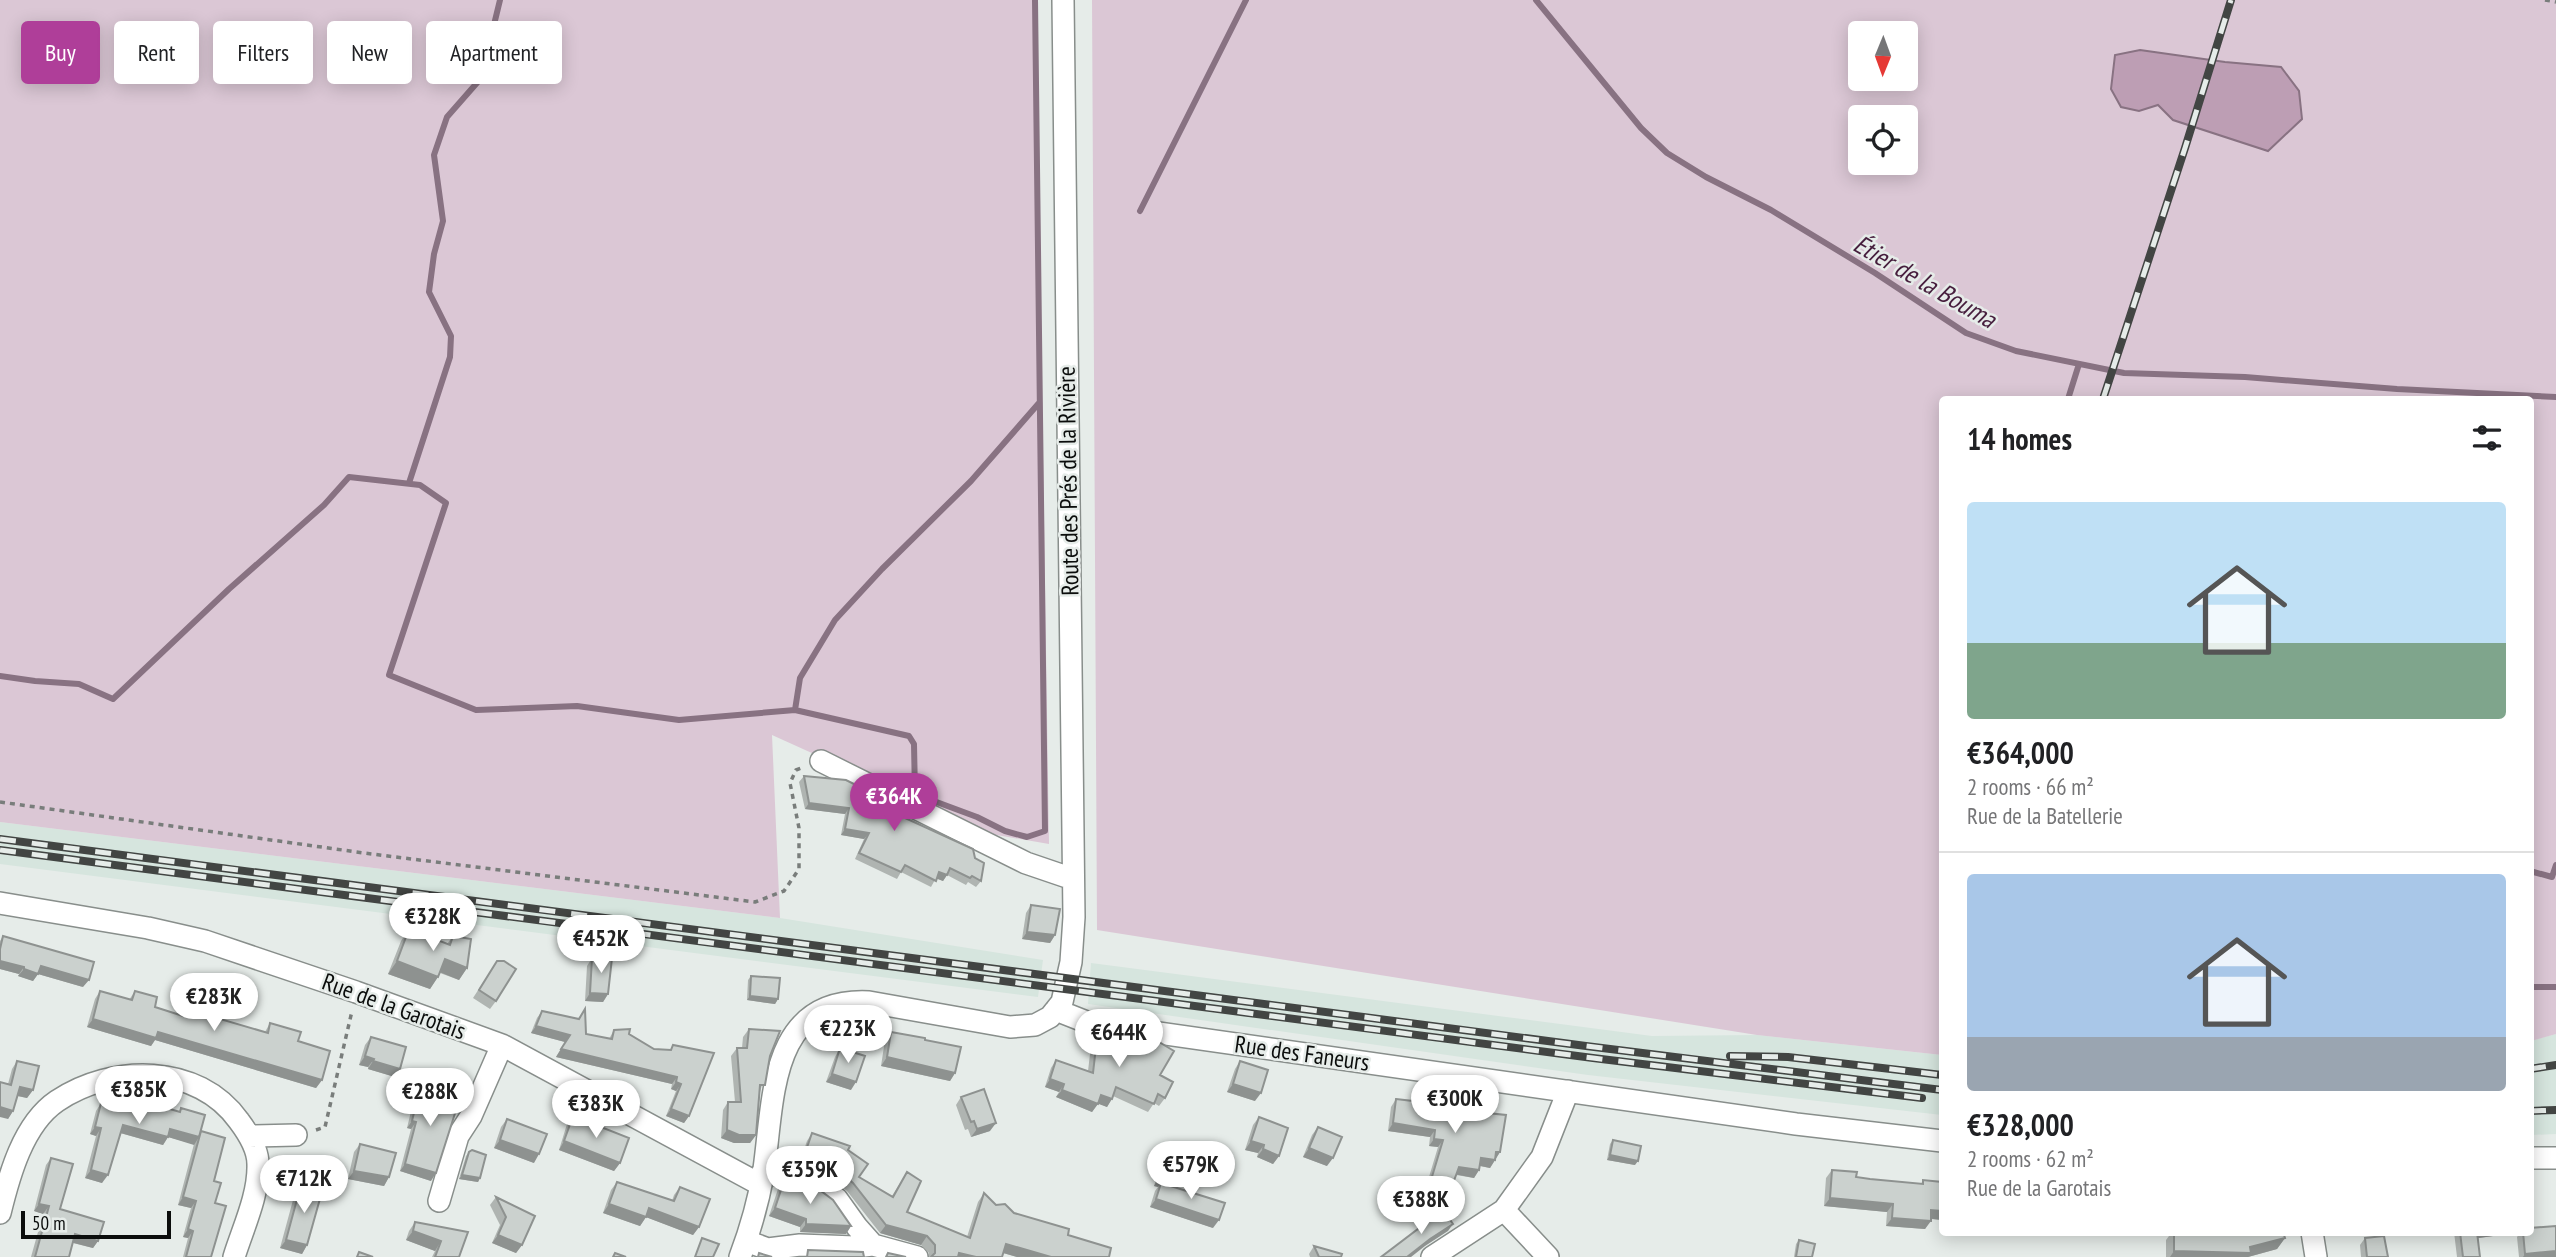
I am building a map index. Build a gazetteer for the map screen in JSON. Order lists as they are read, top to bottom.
{
  "streets": {
    "street": ["Route des Prés de la Rivière", "Rue de la Garotais", "Rue des Faneurs"]
  },
  "crossings": [
    ["Route des Prés de la Rivière", "Rue des Faneurs"]
  ],
  "water": ["Étier de la Bouma"],
  "scale_bar": "50 m",
  "north": "bottom",
  "page": {
    "chip": [
      "Buy",
      "Rent",
      "Filters",
      "New",
      "Apartment"
    ],
    "heading": "14 homes",
    "list": [
      {
        "name": "€364,000",
        "note": "2 rooms · 66 m² · Rue de la Batellerie"
      },
      {
        "name": "€328,000",
        "note": "2 rooms · 62 m² · Rue de la Garotais"
      }
    ],
    "price": [
      "€364K",
      "€328K",
      "€452K",
      "€283K",
      "€223K",
      "€644K",
      "€385K",
      "€288K",
      "€300K",
      "€383K",
      "€579K",
      "€359K",
      "€712K",
      "€388K"
    ],
    "scale": "50 m"
  }
}
